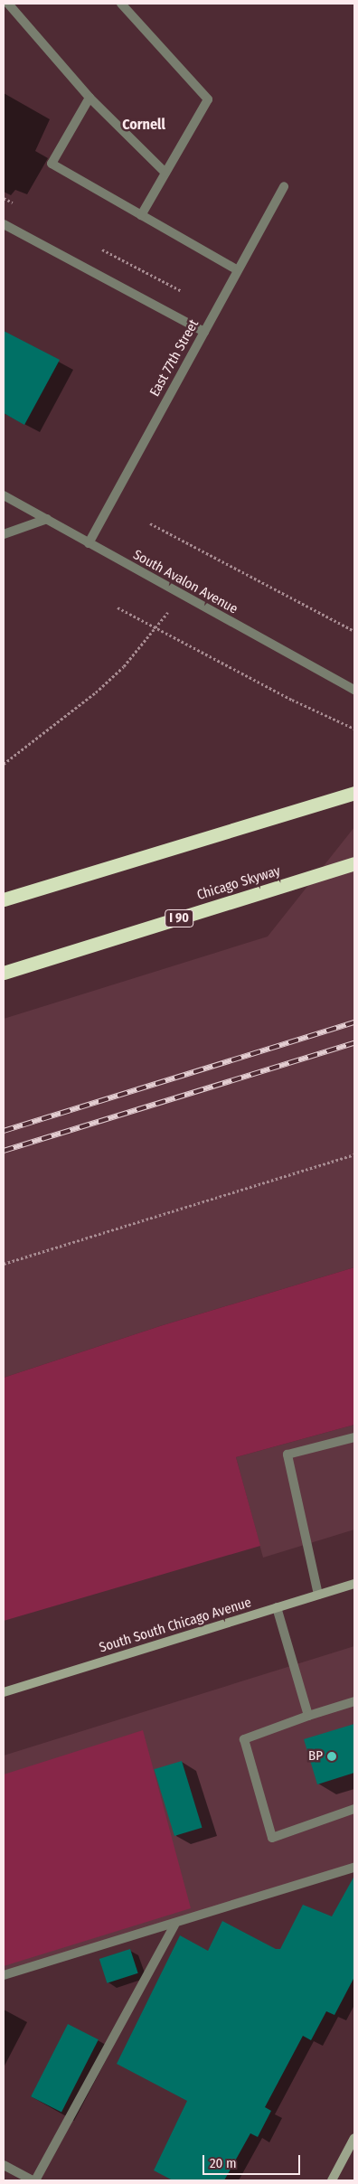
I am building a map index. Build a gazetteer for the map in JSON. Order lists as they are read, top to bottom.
{
  "streets": {
    "highway": ["Chicago Skyway", "I 90"],
    "main road": ["South South Chicago Avenue"],
    "street": ["East 77th Street", "South Avalon Avenue"]
  },
  "crossings": [
    ["East 77th Street", "South Avalon Avenue"]
  ],
  "districts": ["Cornell"],
  "places": ["BP"],
  "scale_bar": "20 m"
}
